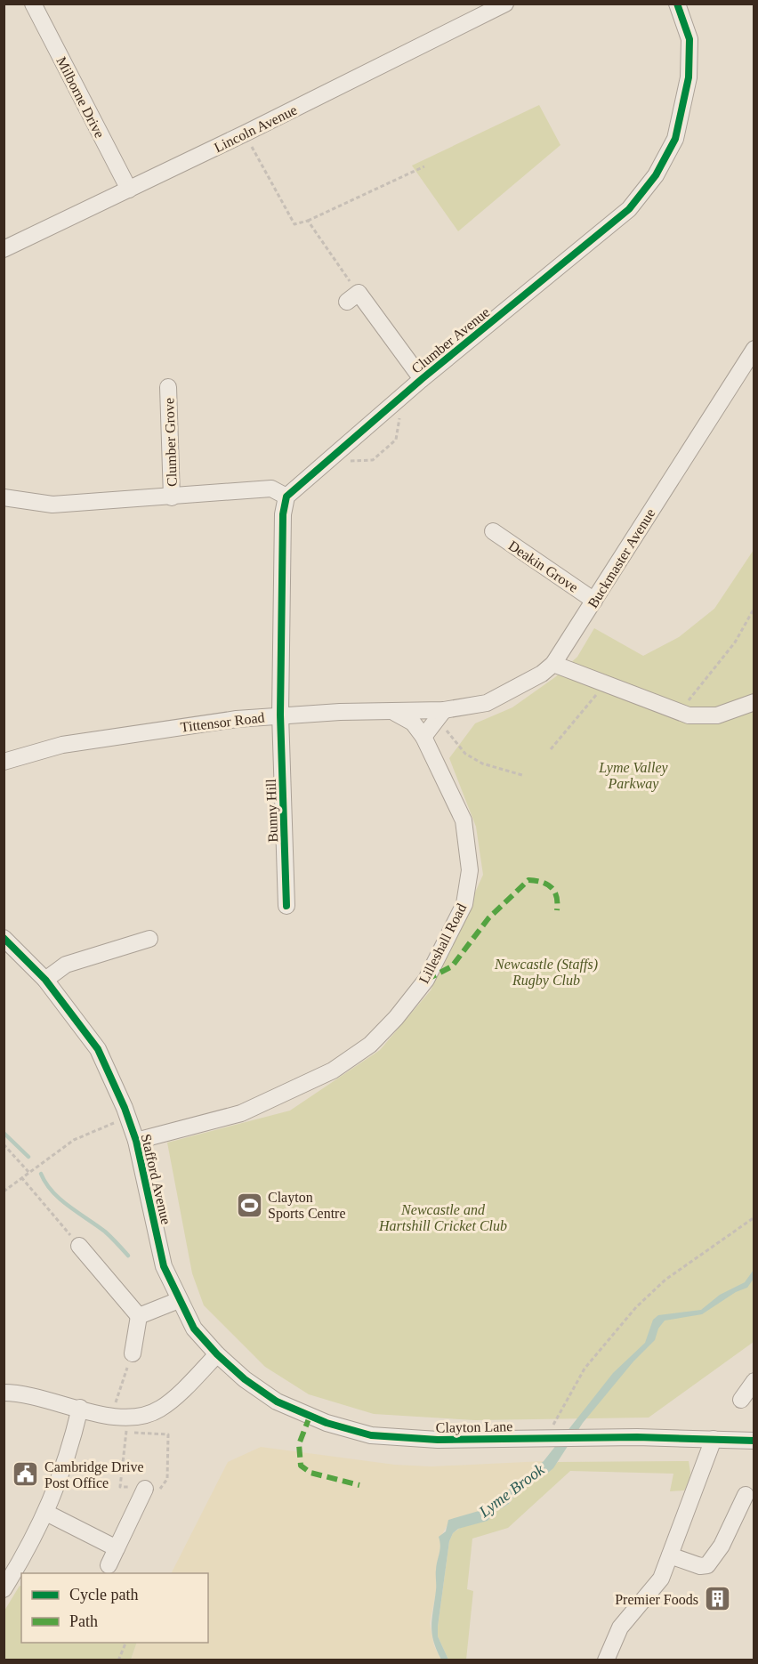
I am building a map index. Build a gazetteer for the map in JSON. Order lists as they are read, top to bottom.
{
  "streets": {
    "street": [
      "Milborne Drive",
      "Lincoln Avenue",
      "Clumber Avenue",
      "Clumber Grove",
      "Buckmaster Avenue",
      "Deakin Grove",
      "Tittensor Road",
      "Bunny Hill",
      "Lilleshall Road",
      "Stafford Avenue",
      "Clayton Lane"
    ]
  },
  "crossings": [
    ["Milborne Drive", "Lincoln Avenue"],
    ["Buckmaster Avenue", "Deakin Grove"],
    ["Buckmaster Avenue", "Tittensor Road"],
    ["Tittensor Road", "Bunny Hill"],
    ["Tittensor Road", "Lilleshall Road"],
    ["Lilleshall Road", "Stafford Avenue"],
    ["Stafford Avenue", "Clayton Lane"]
  ],
  "water": ["Lyme Brook"],
  "parks": ["Lyme Valley Parkway", "Newcastle (Staffs) Rugby Club", "Newcastle and Hartshill Cricket Club"],
  "places": {
    "sports": ["Clayton Sports Centre"],
    "public building": ["Cambridge Drive Post Office"],
    "building": ["Premier Foods"]
  },
  "legend": ["Cycle path", "Path"]
}
